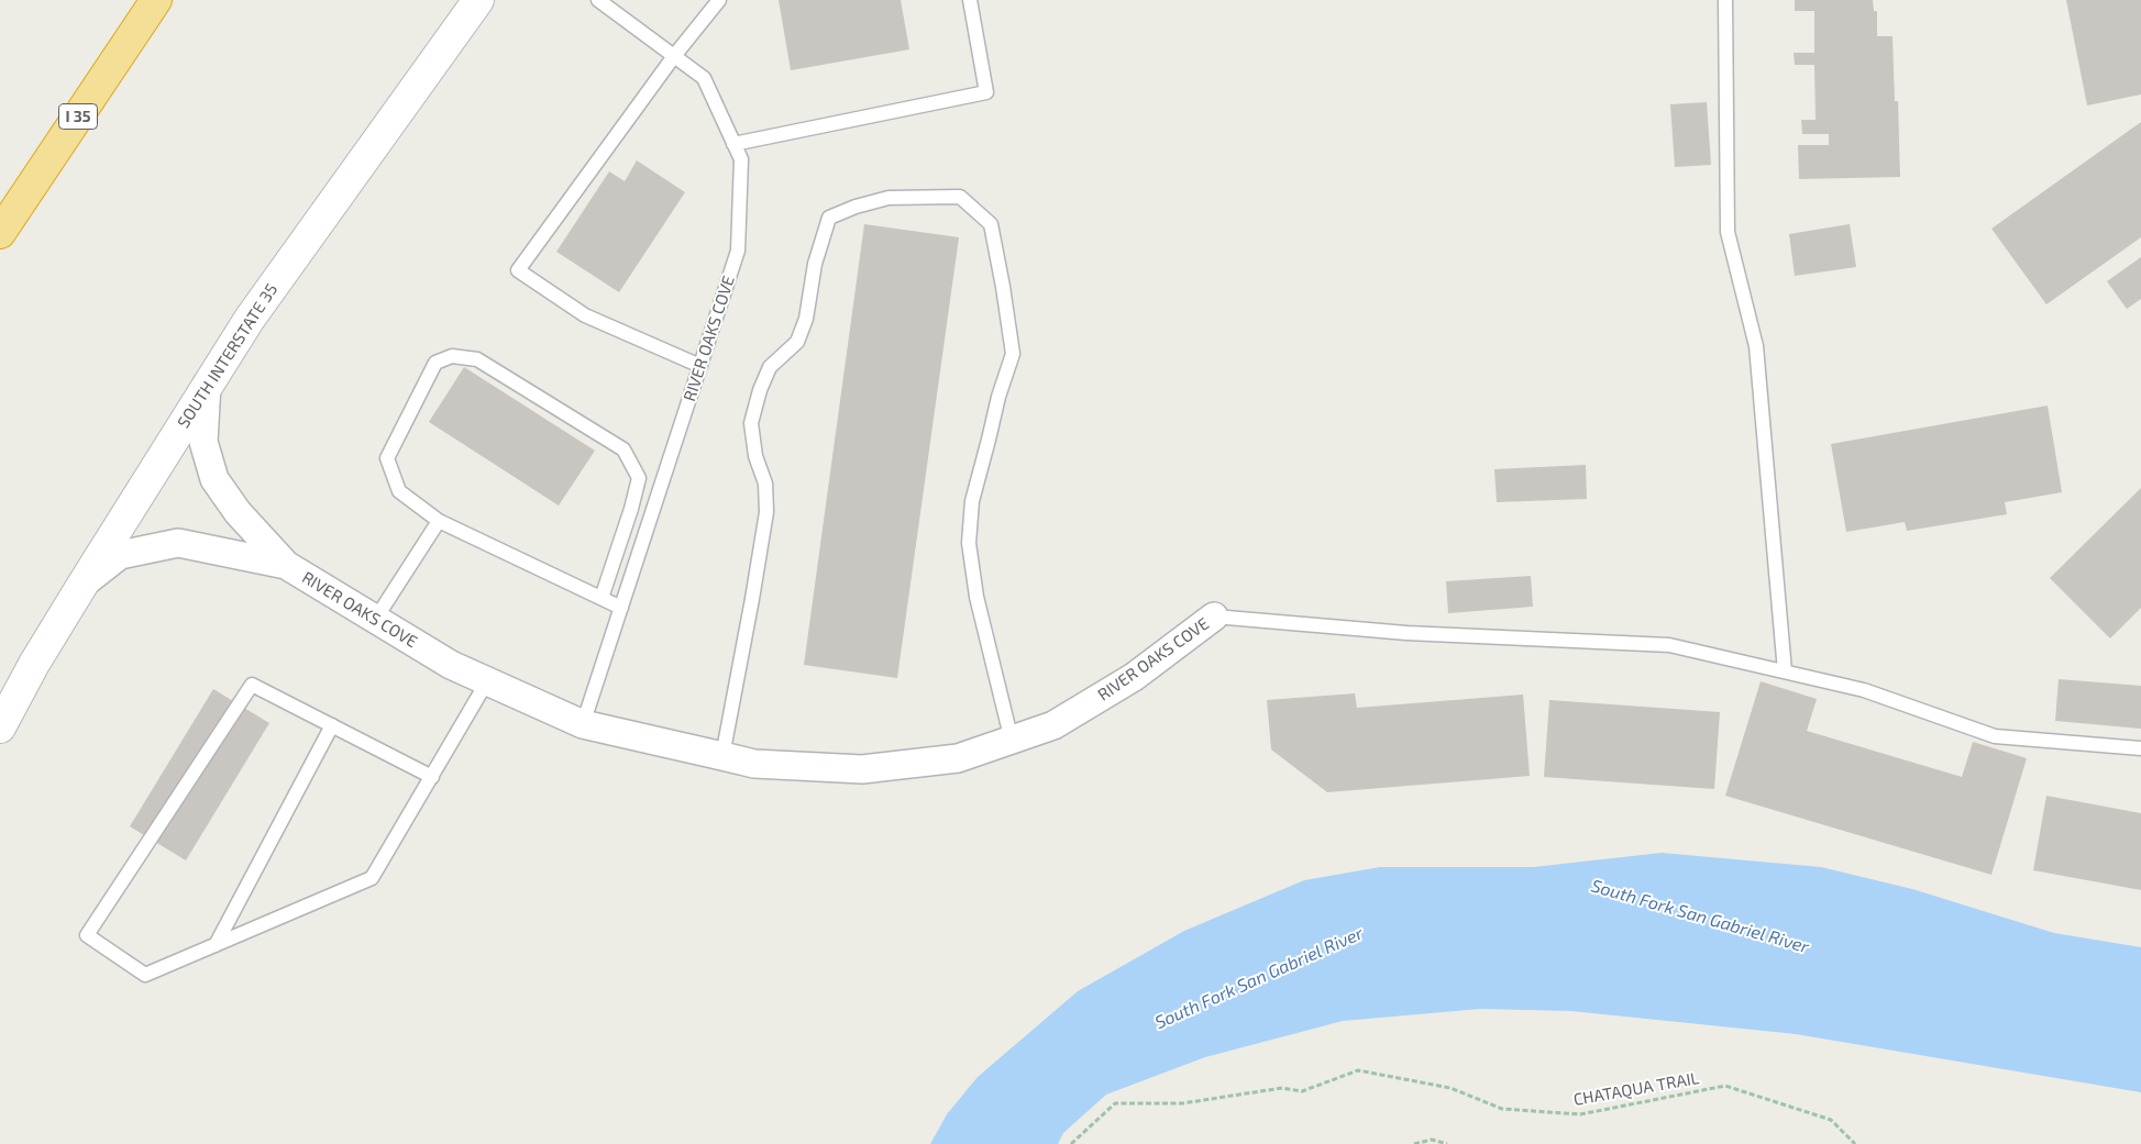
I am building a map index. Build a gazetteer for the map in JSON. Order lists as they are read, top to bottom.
{
  "streets": {
    "highway": ["I 35"],
    "main road": ["SOUTH INTERSTATE 35"],
    "street": ["RIVER OAKS COVE"],
    "path": ["CHATAQUA TRAIL"]
  },
  "crossings": [
    ["RIVER OAKS COVE", "SOUTH INTERSTATE 35"]
  ],
  "water": ["South Fork San Gabriel River"]
}
